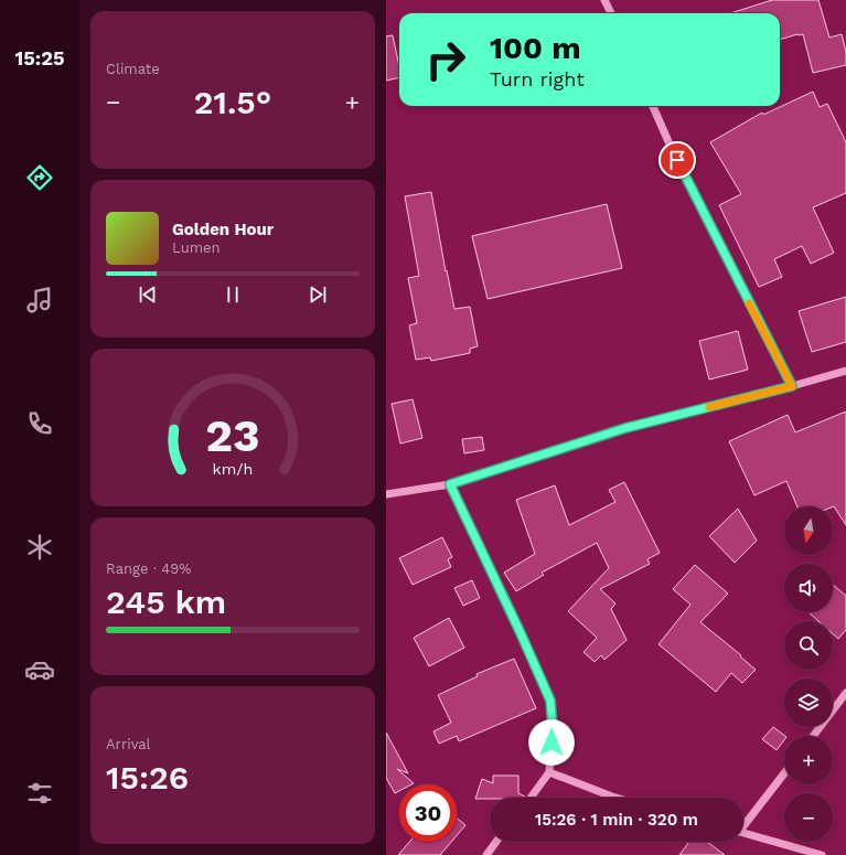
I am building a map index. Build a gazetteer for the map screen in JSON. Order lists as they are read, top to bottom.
{
  "north": "bottom",
  "page": {
    "tabs": "15:25",
    "tile": [
      "Climate",
      ["Range · 49%", "245 km"],
      ["Arrival", "15:26"]
    ],
    "turn": ["100 m", "Turn right"],
    "heat": ["−", "21.5°", "+"],
    "song": ["Golden Hour", "Lumen"],
    "map_buttons": ["+", "−"],
    "limit": "30",
    "trip": "15:26 · 1 min · 320 m",
    "gauge": ["23", "km/h"]
  }
}
